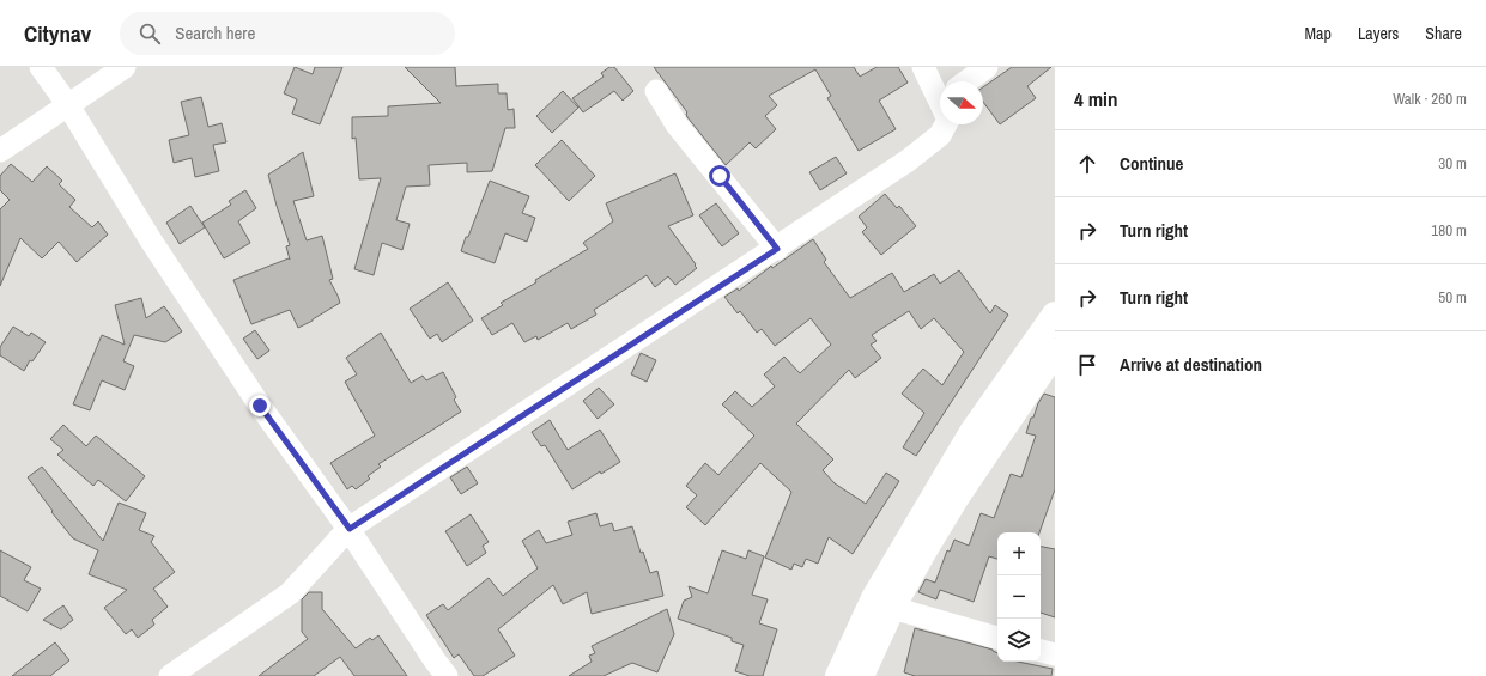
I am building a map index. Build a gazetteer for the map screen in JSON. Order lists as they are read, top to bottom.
{
  "north": "right",
  "page": {
    "header": "Citynav",
    "search": "Search here",
    "nav": ["Map", "Layers", "Share"],
    "heading": ["4 min", "Walk · 260 m"],
    "list": [
      ["Continue", "30 m"],
      ["Turn right", "180 m"],
      ["Turn right", "50 m"],
      "Arrive at destination"
    ],
    "map_buttons": ["+", "−"]
  }
}
